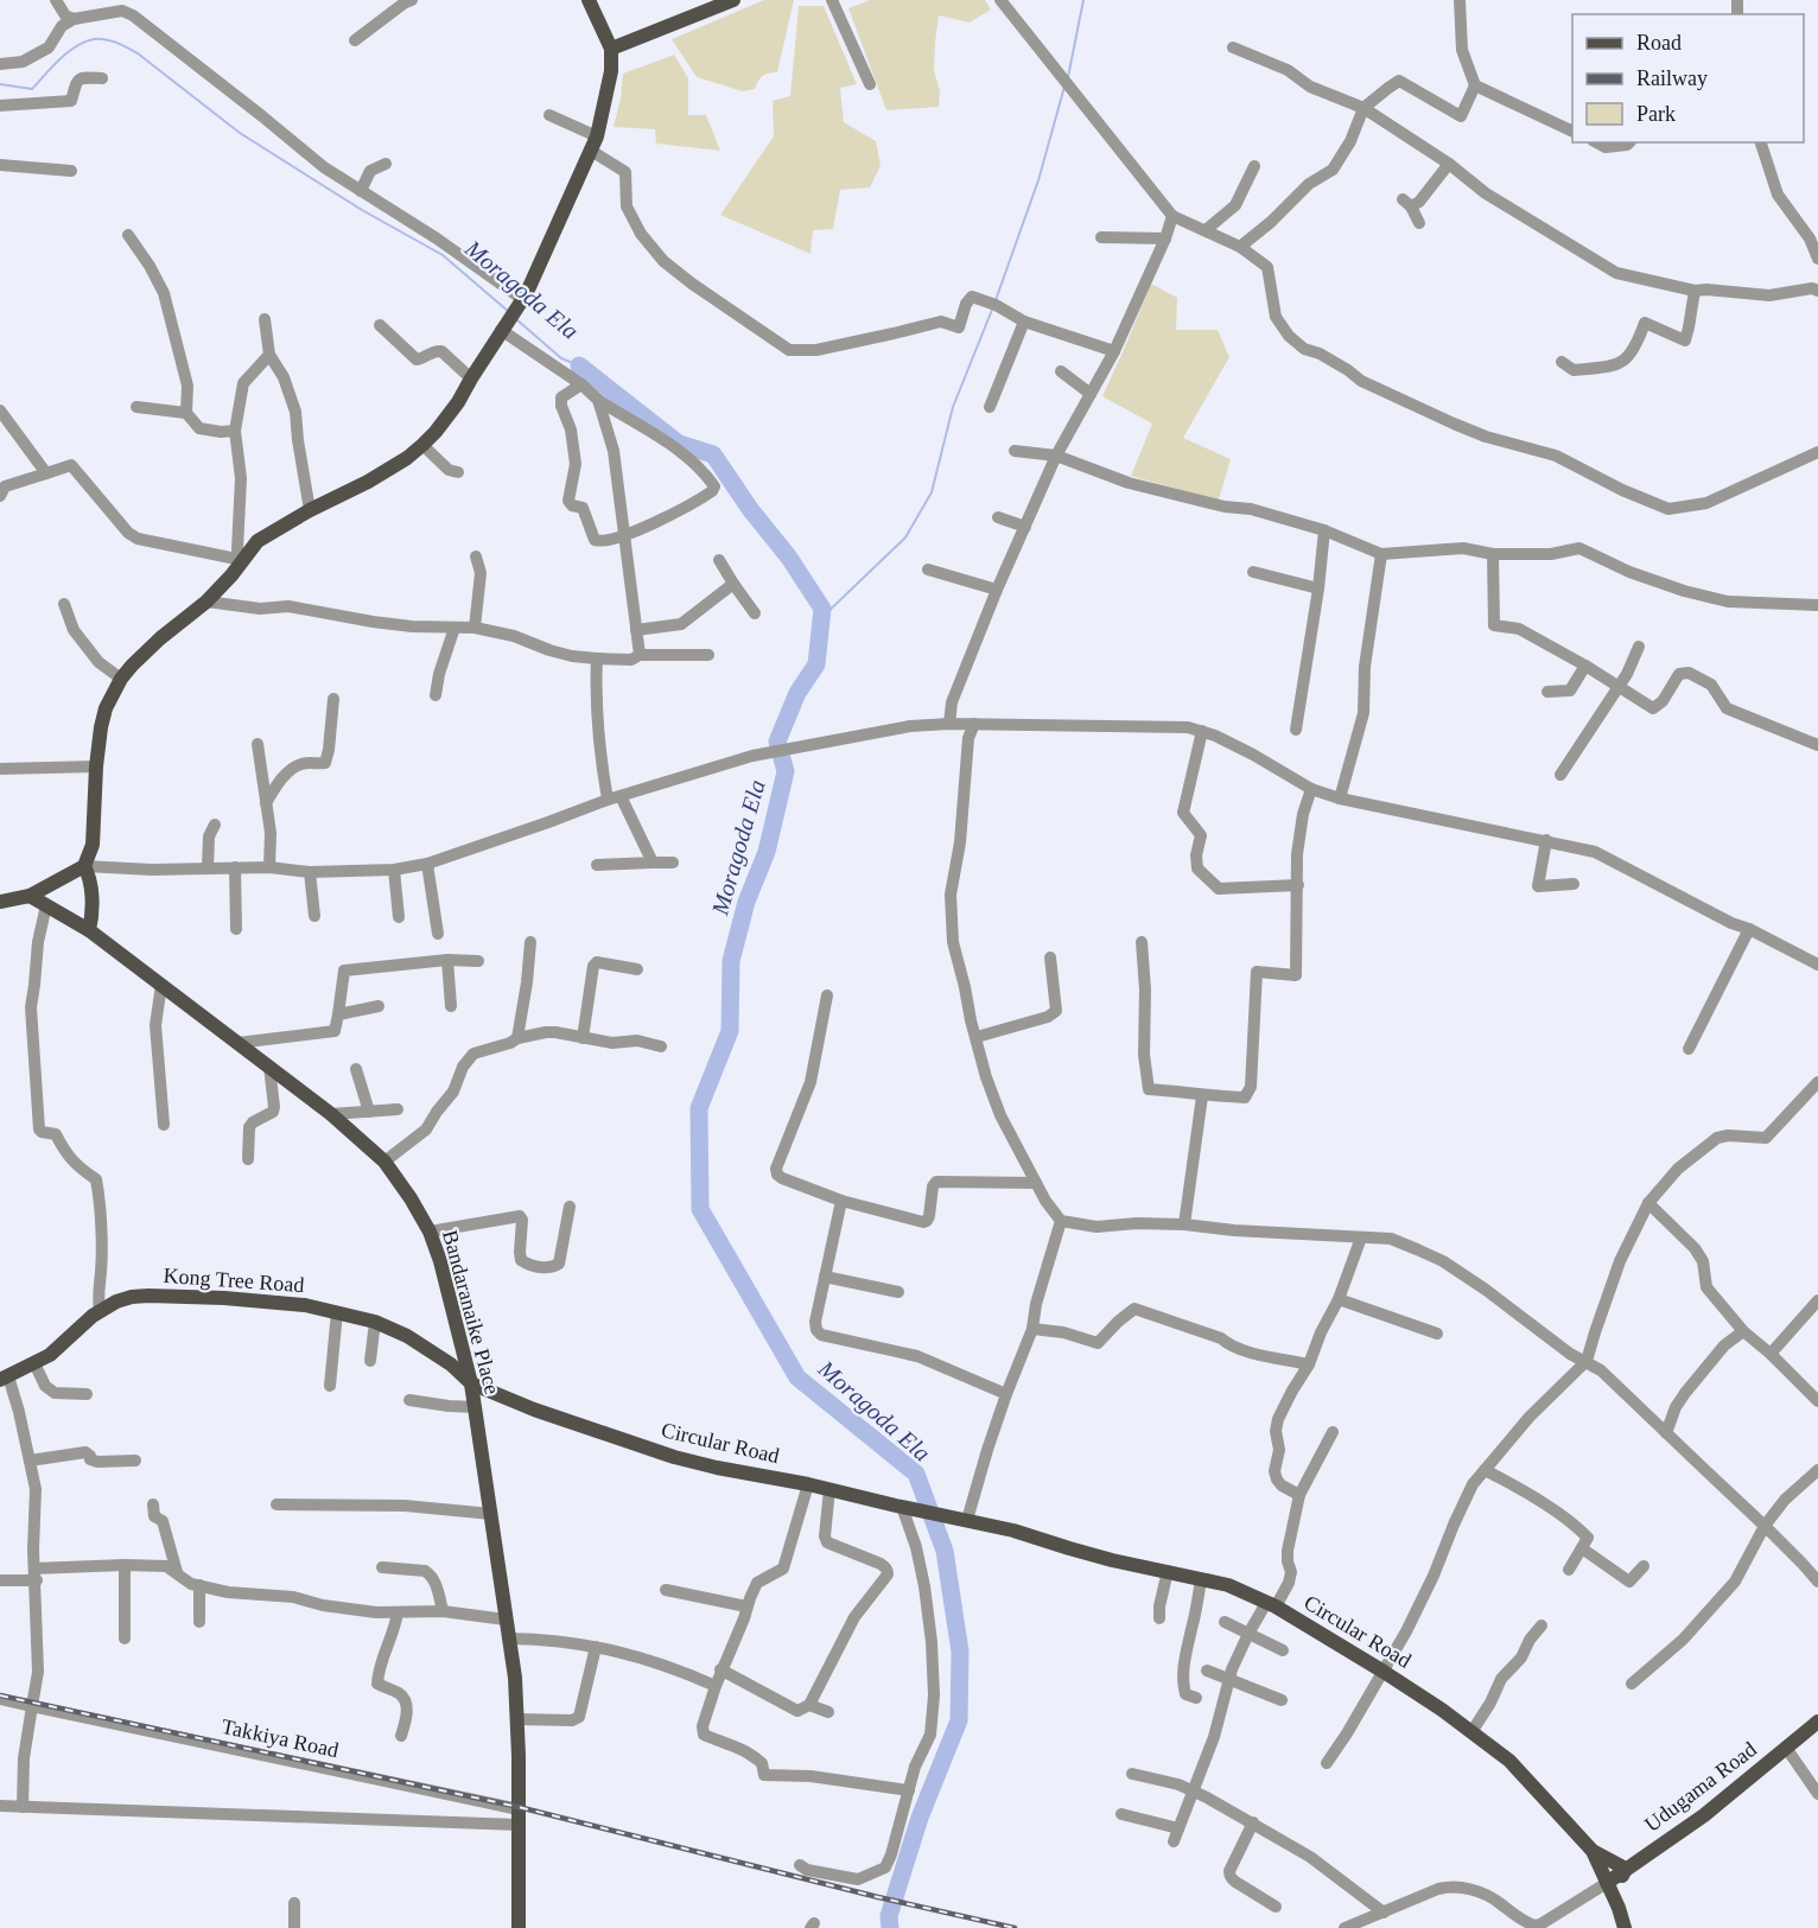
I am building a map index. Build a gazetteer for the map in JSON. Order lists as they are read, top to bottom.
{
  "streets": {
    "main road": [
      "Kong Tree Road",
      "Bandaranaike Place",
      "Circular Road",
      "Udugama Road"
    ],
    "street": ["Takkiya Road"]
  },
  "crossings": [
    ["Kong Tree Road", "Bandaranaike Place"],
    ["Kong Tree Road", "Circular Road"],
    ["Bandaranaike Place", "Circular Road"],
    ["Bandaranaike Place", "Takkiya Road"],
    ["Circular Road", "Udugama Road"]
  ],
  "water": ["Moragoda Ela"],
  "legend": ["Road", "Railway", "Park"]
}
